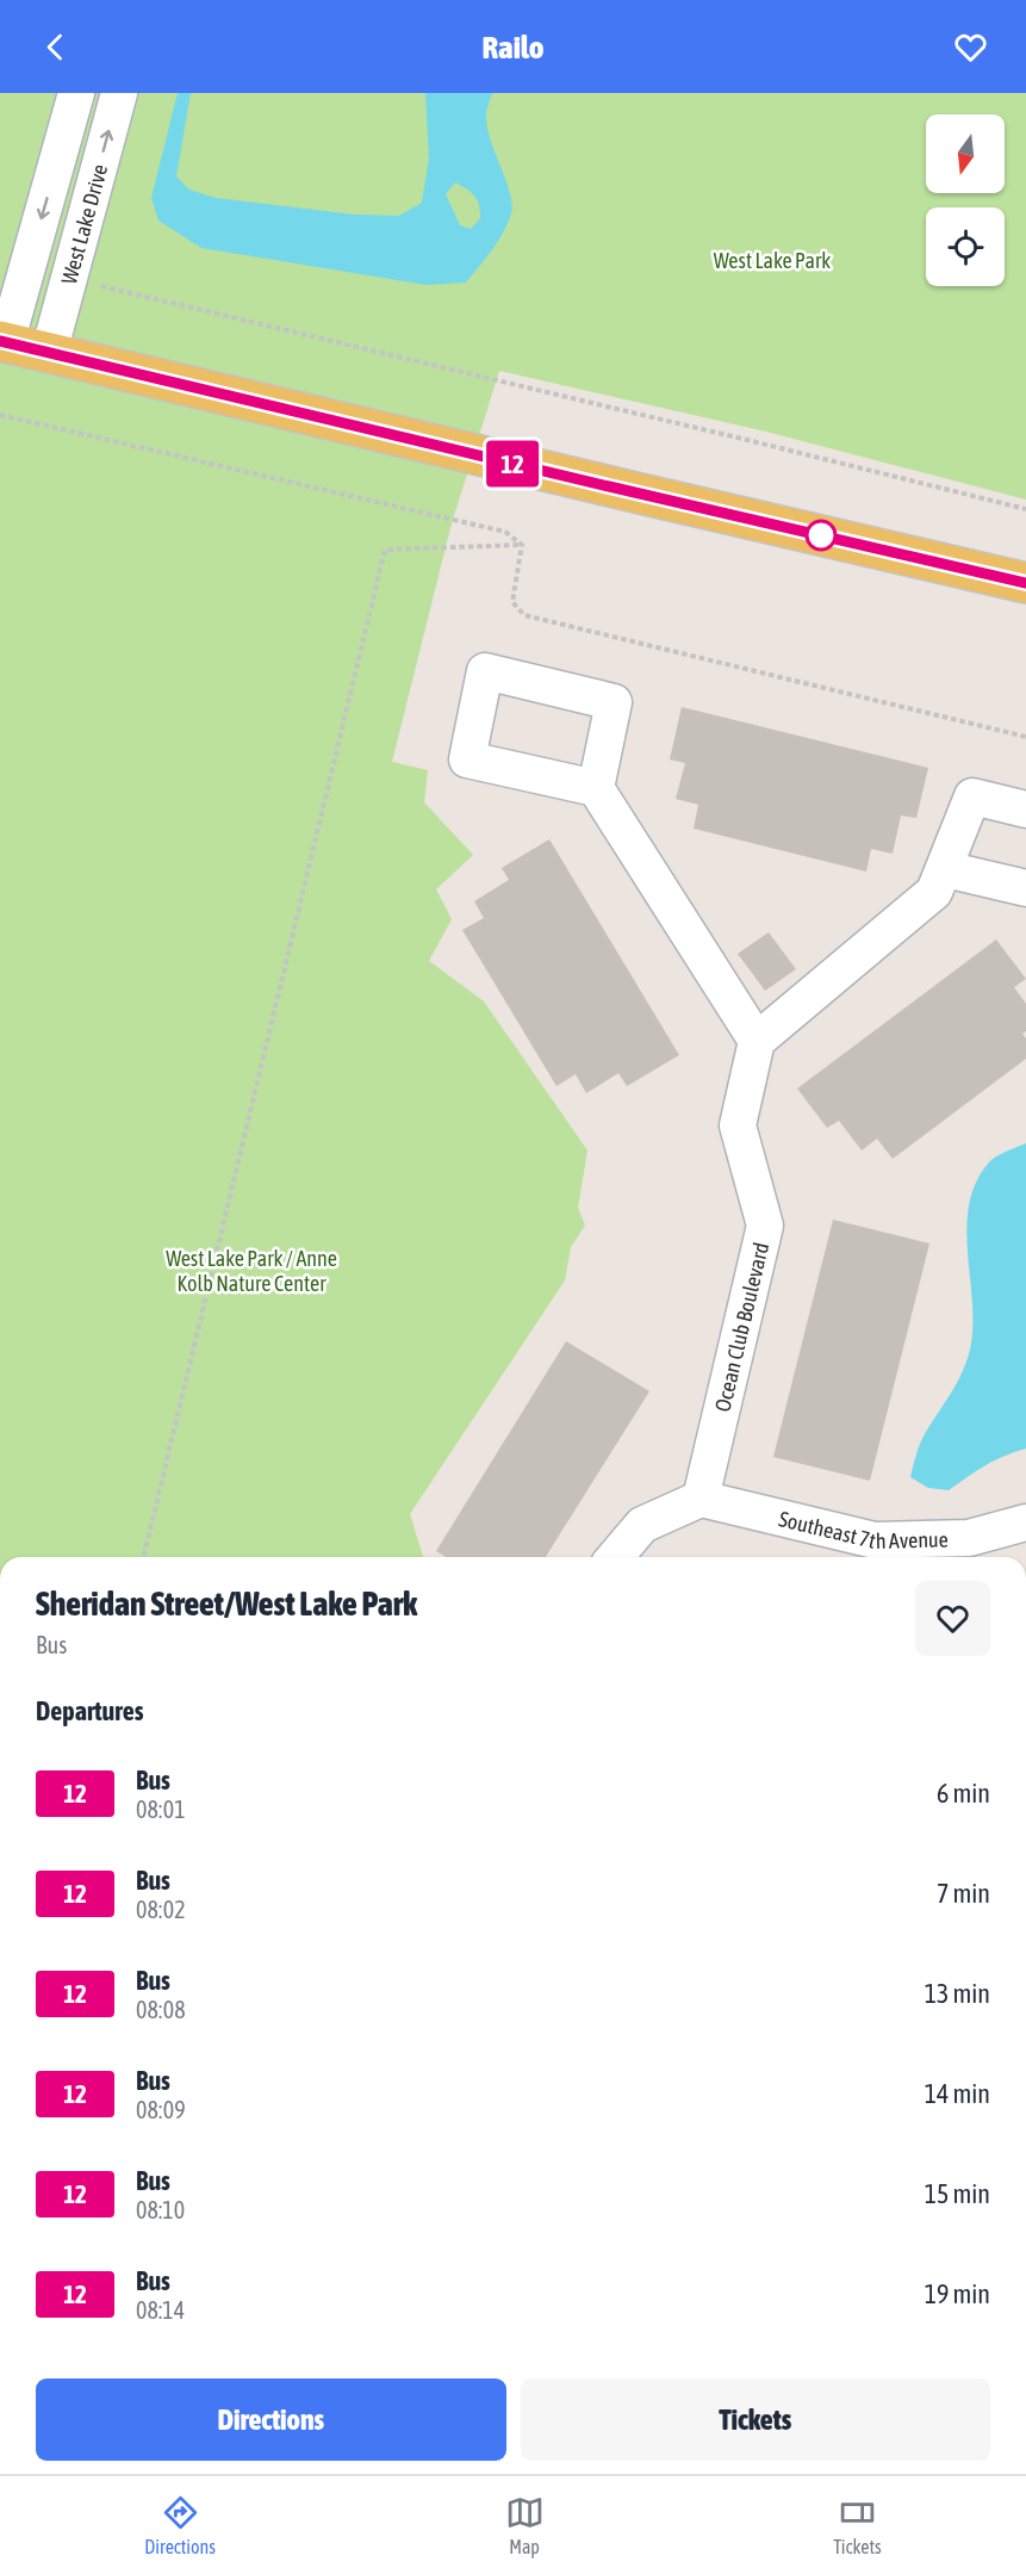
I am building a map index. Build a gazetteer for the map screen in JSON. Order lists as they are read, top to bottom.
{
  "streets": {
    "street": ["West Lake Drive", "Ocean Club Boulevard", "Southeast 7th Avenue"]
  },
  "crossings": [
    ["Ocean Club Boulevard", "Southeast 7th Avenue"]
  ],
  "parks": ["West Lake Park", "West Lake Park / Anne Kolb Nature Center"],
  "lines": ["bus line 12"],
  "north": "bottom",
  "page": {
    "header": "Railo",
    "on_map": "12",
    "heading": [
      ["Sheridan Street/West Lake Park", "Bus"],
      "Departures"
    ],
    "list": [
      {
        "mark": "12",
        "name": "Bus",
        "note": "08:01",
        "value": "6 min"
      },
      {
        "mark": "12",
        "name": "Bus",
        "note": "08:02",
        "value": "7 min"
      },
      {
        "mark": "12",
        "name": "Bus",
        "note": "08:08",
        "value": "13 min"
      },
      {
        "mark": "12",
        "name": "Bus",
        "note": "08:09",
        "value": "14 min"
      },
      {
        "mark": "12",
        "name": "Bus",
        "note": "08:10",
        "value": "15 min"
      },
      {
        "mark": "12",
        "name": "Bus",
        "note": "08:14",
        "value": "19 min"
      }
    ],
    "buttons": ["Directions", "Tickets"],
    "tabs": ["Directions", "Map", "Tickets"]
  }
}
